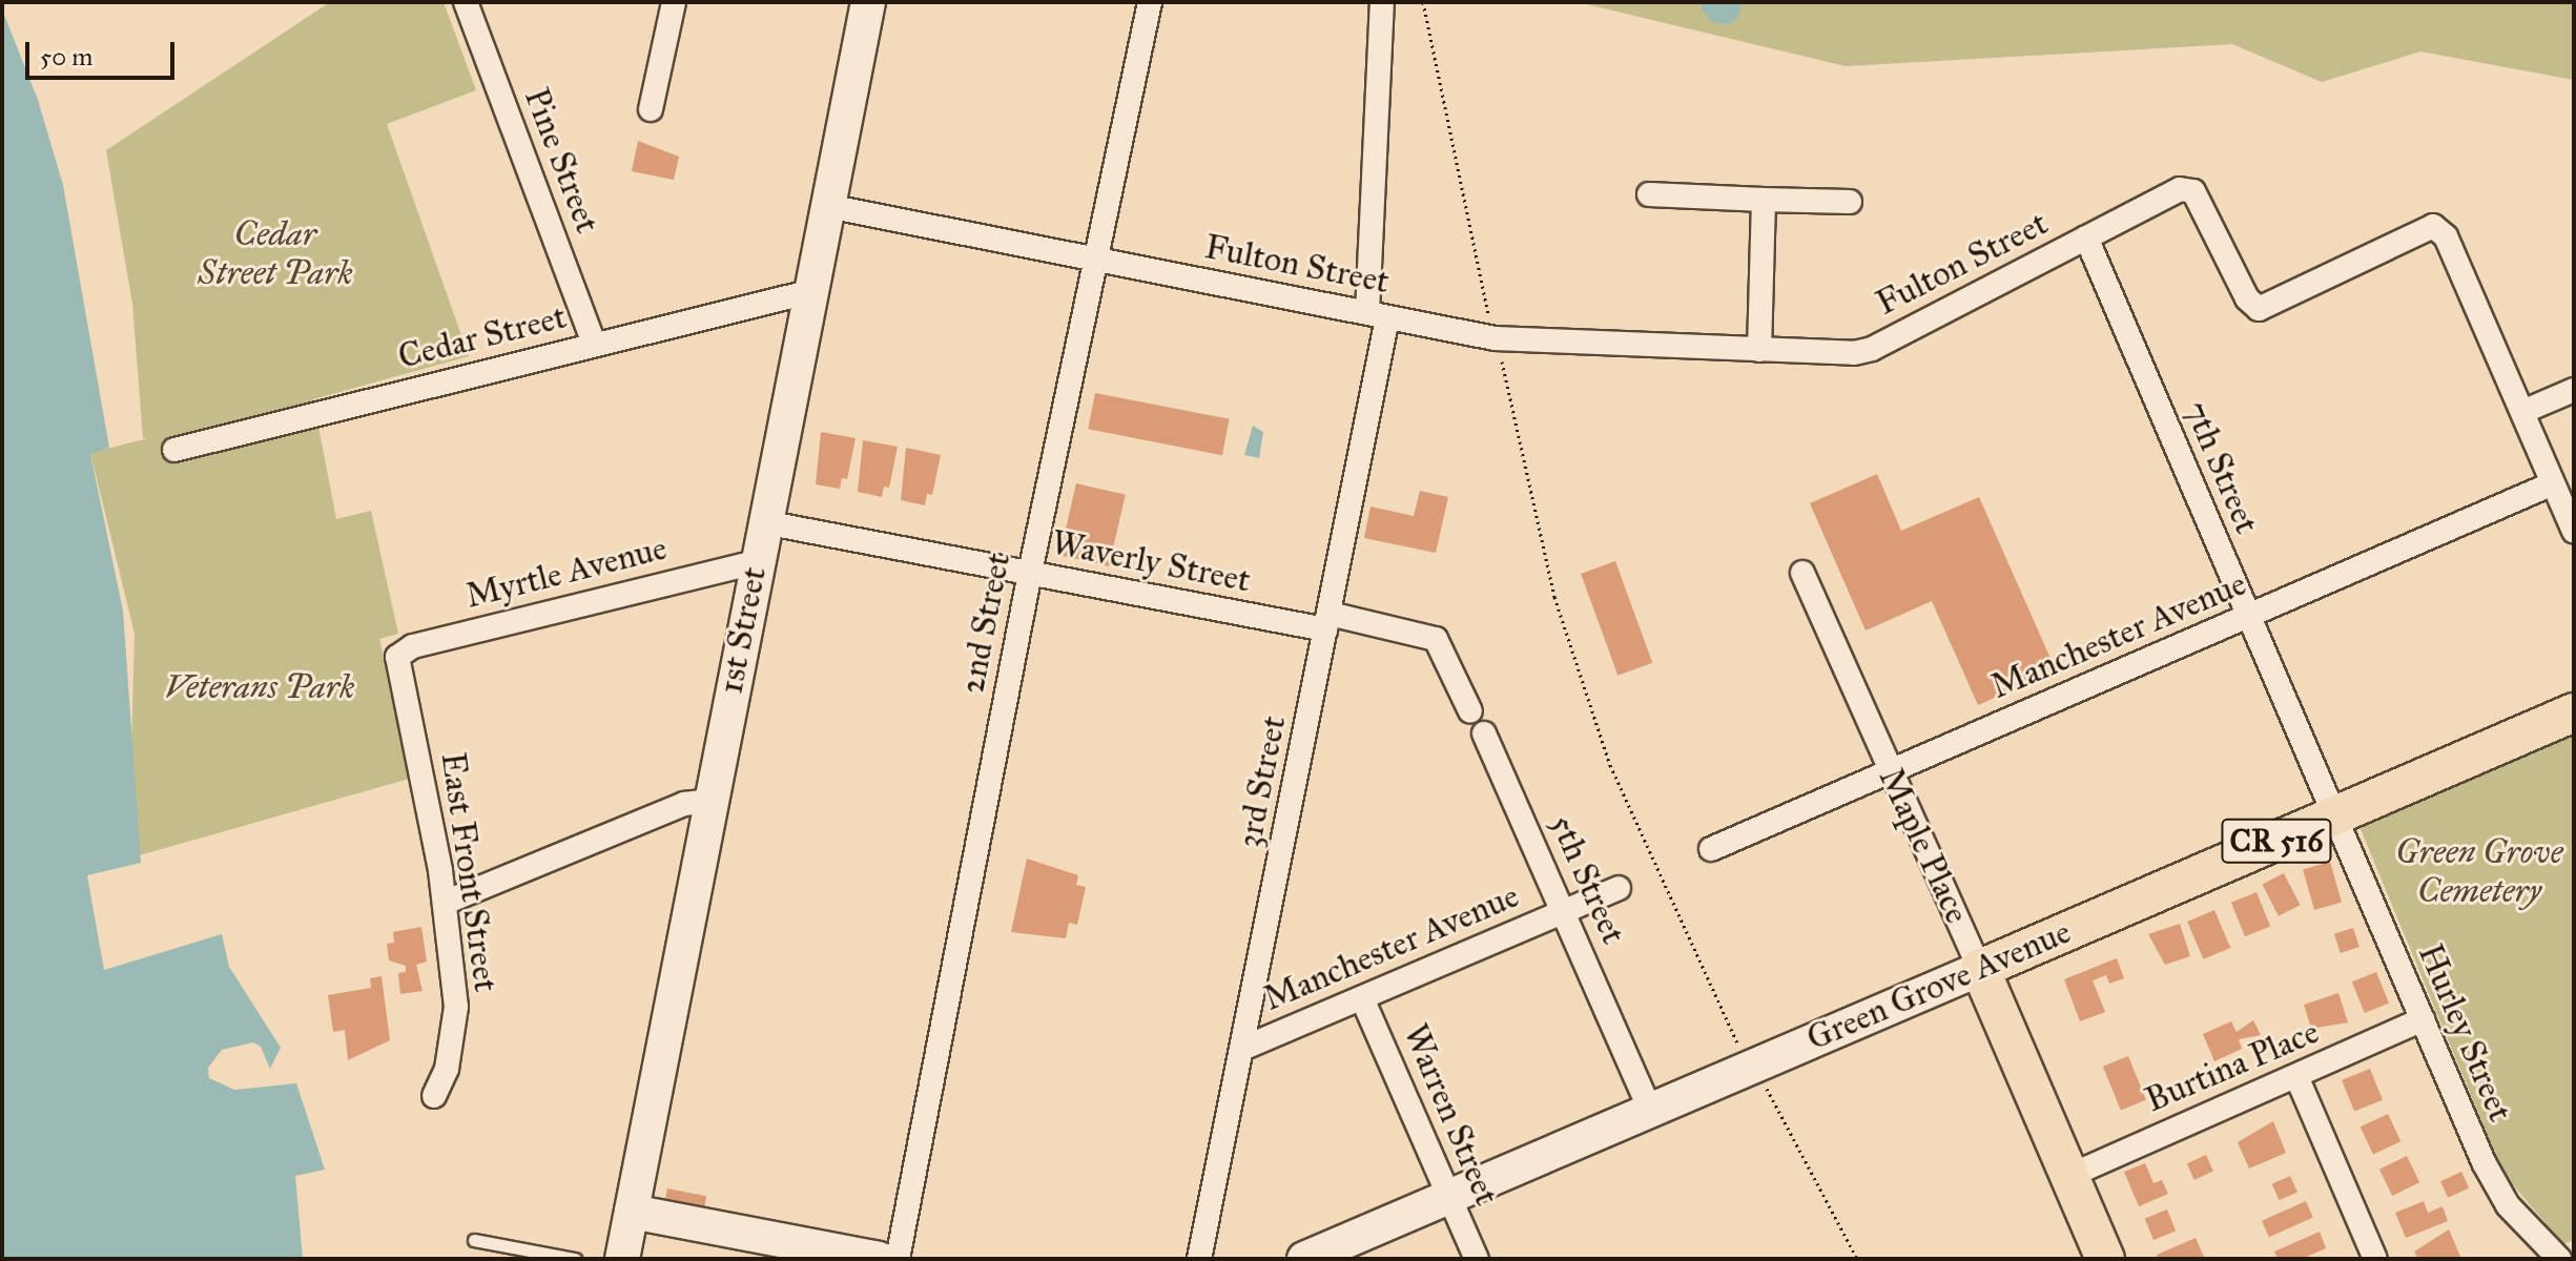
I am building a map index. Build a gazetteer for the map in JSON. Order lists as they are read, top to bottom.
{
  "streets": {
    "main road": [
      "1st Street",
      "CR 516",
      "Maple Place",
      "Green Grove Avenue"
    ],
    "street": [
      "Pine Street",
      "Fulton Street",
      "Cedar Street",
      "7th Street",
      "Waverly Street",
      "Myrtle Avenue",
      "2nd Street",
      "Manchester Avenue",
      "3rd Street",
      "East Front Street",
      "5th Street",
      "Hurley Street",
      "Burtina Place",
      "Warren Street"
    ]
  },
  "crossings": [
    ["Pine Street", "Cedar Street"],
    ["Fulton Street", "7th Street"],
    ["Fulton Street", "2nd Street"],
    ["Fulton Street", "1st Street"],
    ["Fulton Street", "3rd Street"],
    ["Cedar Street", "1st Street"],
    ["7th Street", "Manchester Avenue"],
    ["7th Street", "Green Grove Avenue"],
    ["7th Street", "Hurley Street"],
    ["Waverly Street", "2nd Street"],
    ["Waverly Street", "1st Street"],
    ["Waverly Street", "3rd Street"],
    ["Waverly Street", "5th Street"],
    ["Myrtle Avenue", "1st Street"],
    ["Myrtle Avenue", "East Front Street"],
    ["Manchester Avenue", "3rd Street"],
    ["Manchester Avenue", "Maple Place"],
    ["Manchester Avenue", "5th Street"],
    ["Manchester Avenue", "Warren Street"],
    ["Maple Place", "Green Grove Avenue"],
    ["Maple Place", "Burtina Place"],
    ["5th Street", "Green Grove Avenue"],
    ["Green Grove Avenue", "Hurley Street"],
    ["Green Grove Avenue", "Warren Street"],
    ["Hurley Street", "Burtina Place"]
  ],
  "parks": ["Cedar Street Park", "Veterans Park", "Green Grove Cemetery"],
  "scale_bar": "50 m"
}
